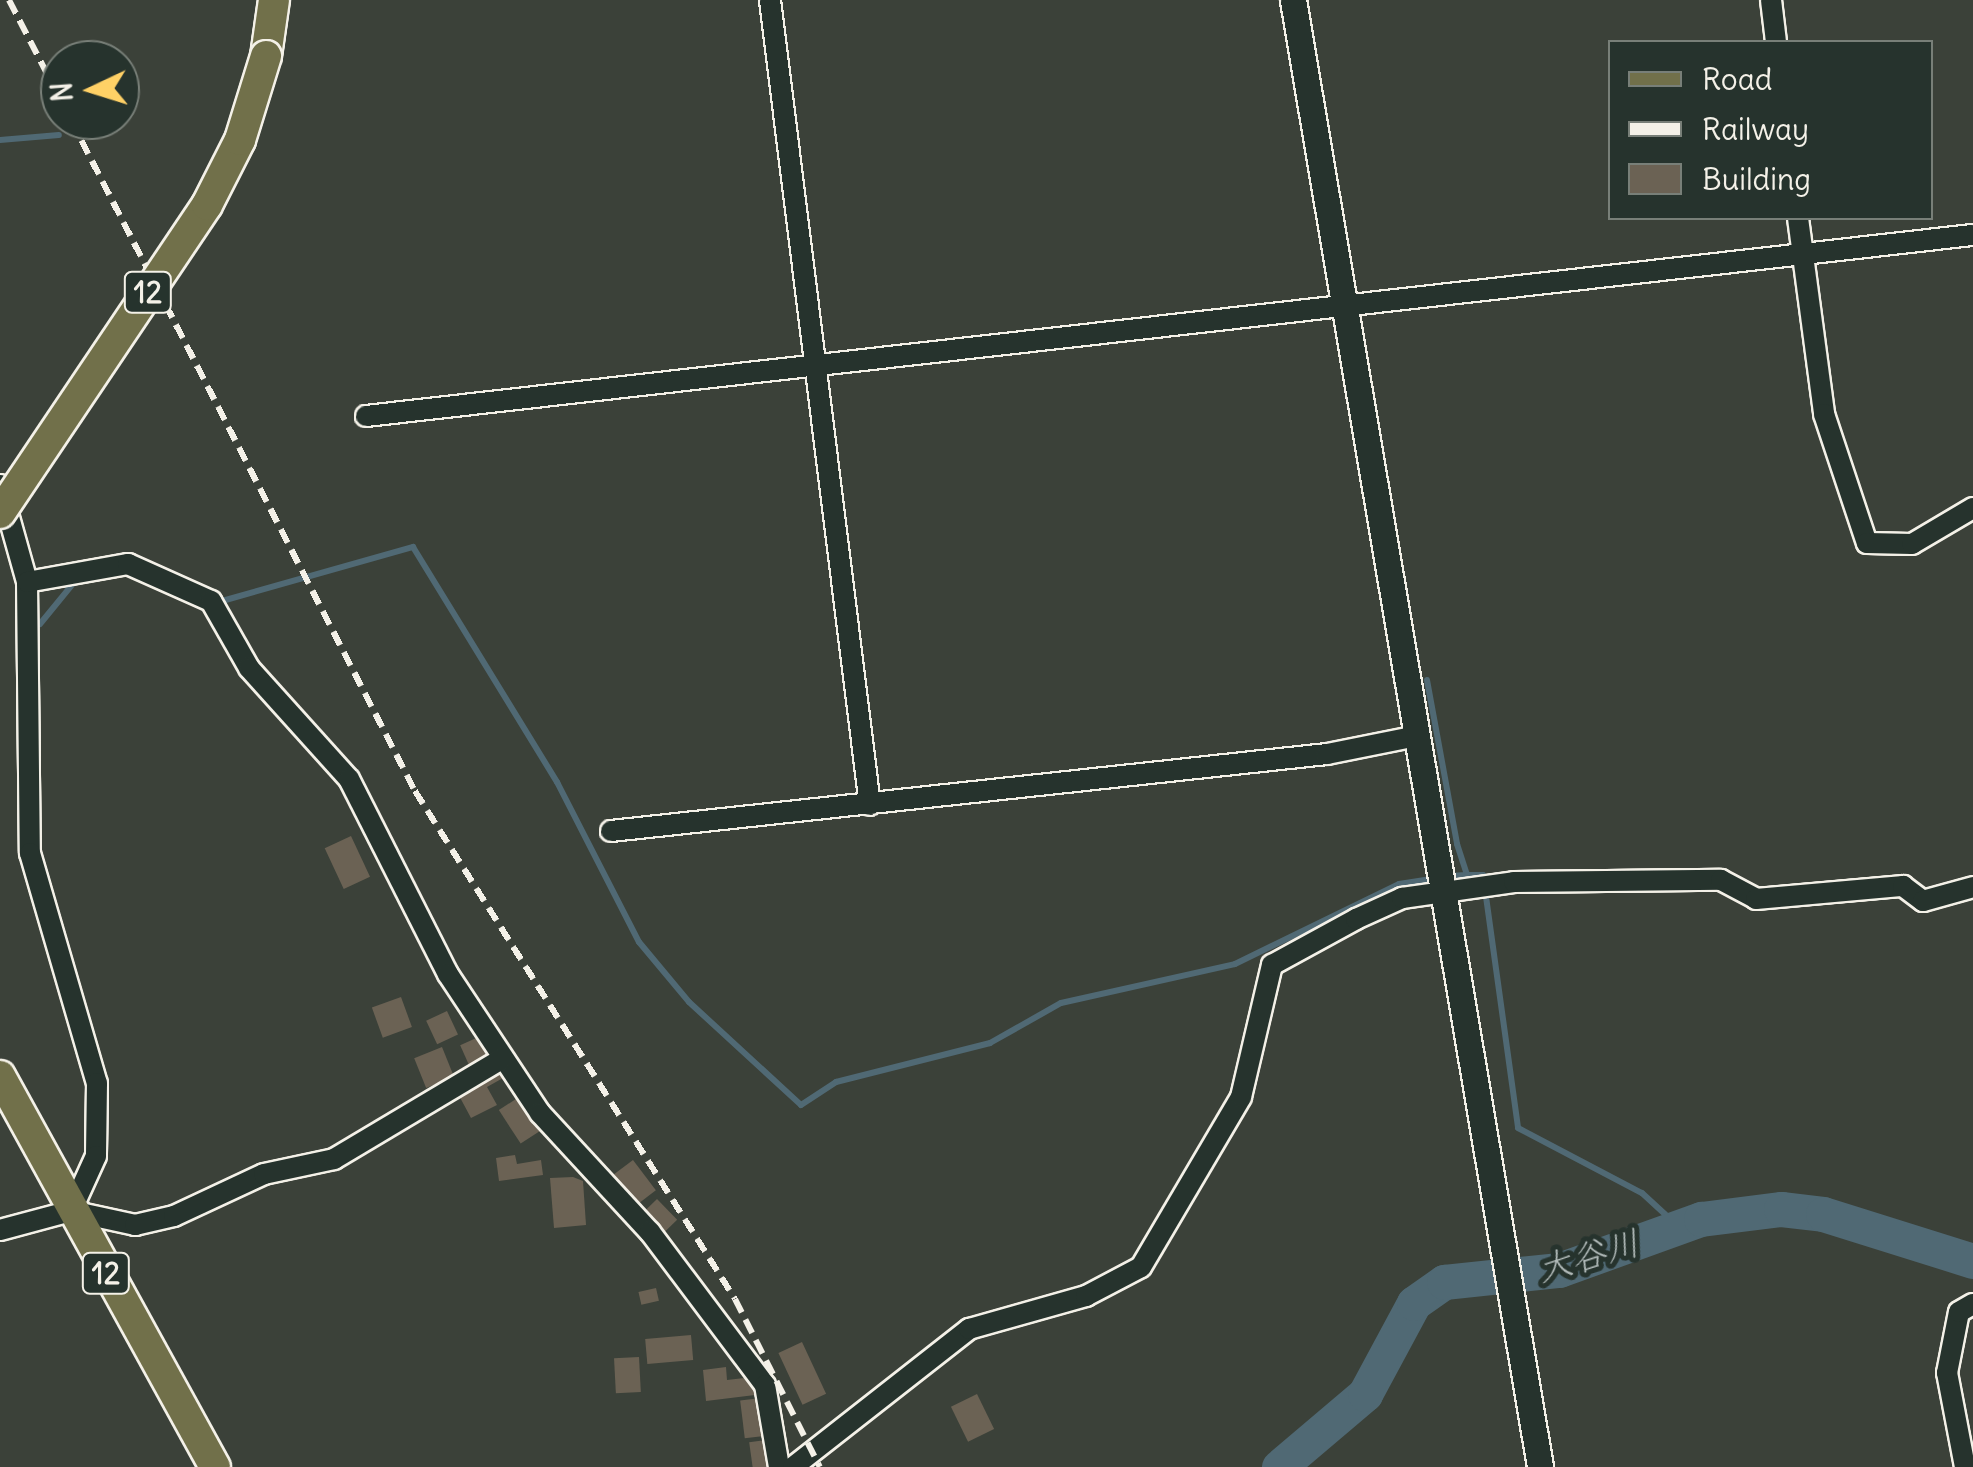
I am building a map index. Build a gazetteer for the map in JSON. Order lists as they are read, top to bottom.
{
  "streets": {
    "main road": ["12"]
  },
  "water": ["大谷川"],
  "legend": ["Road", "Railway", "Building"],
  "north": "left"
}
